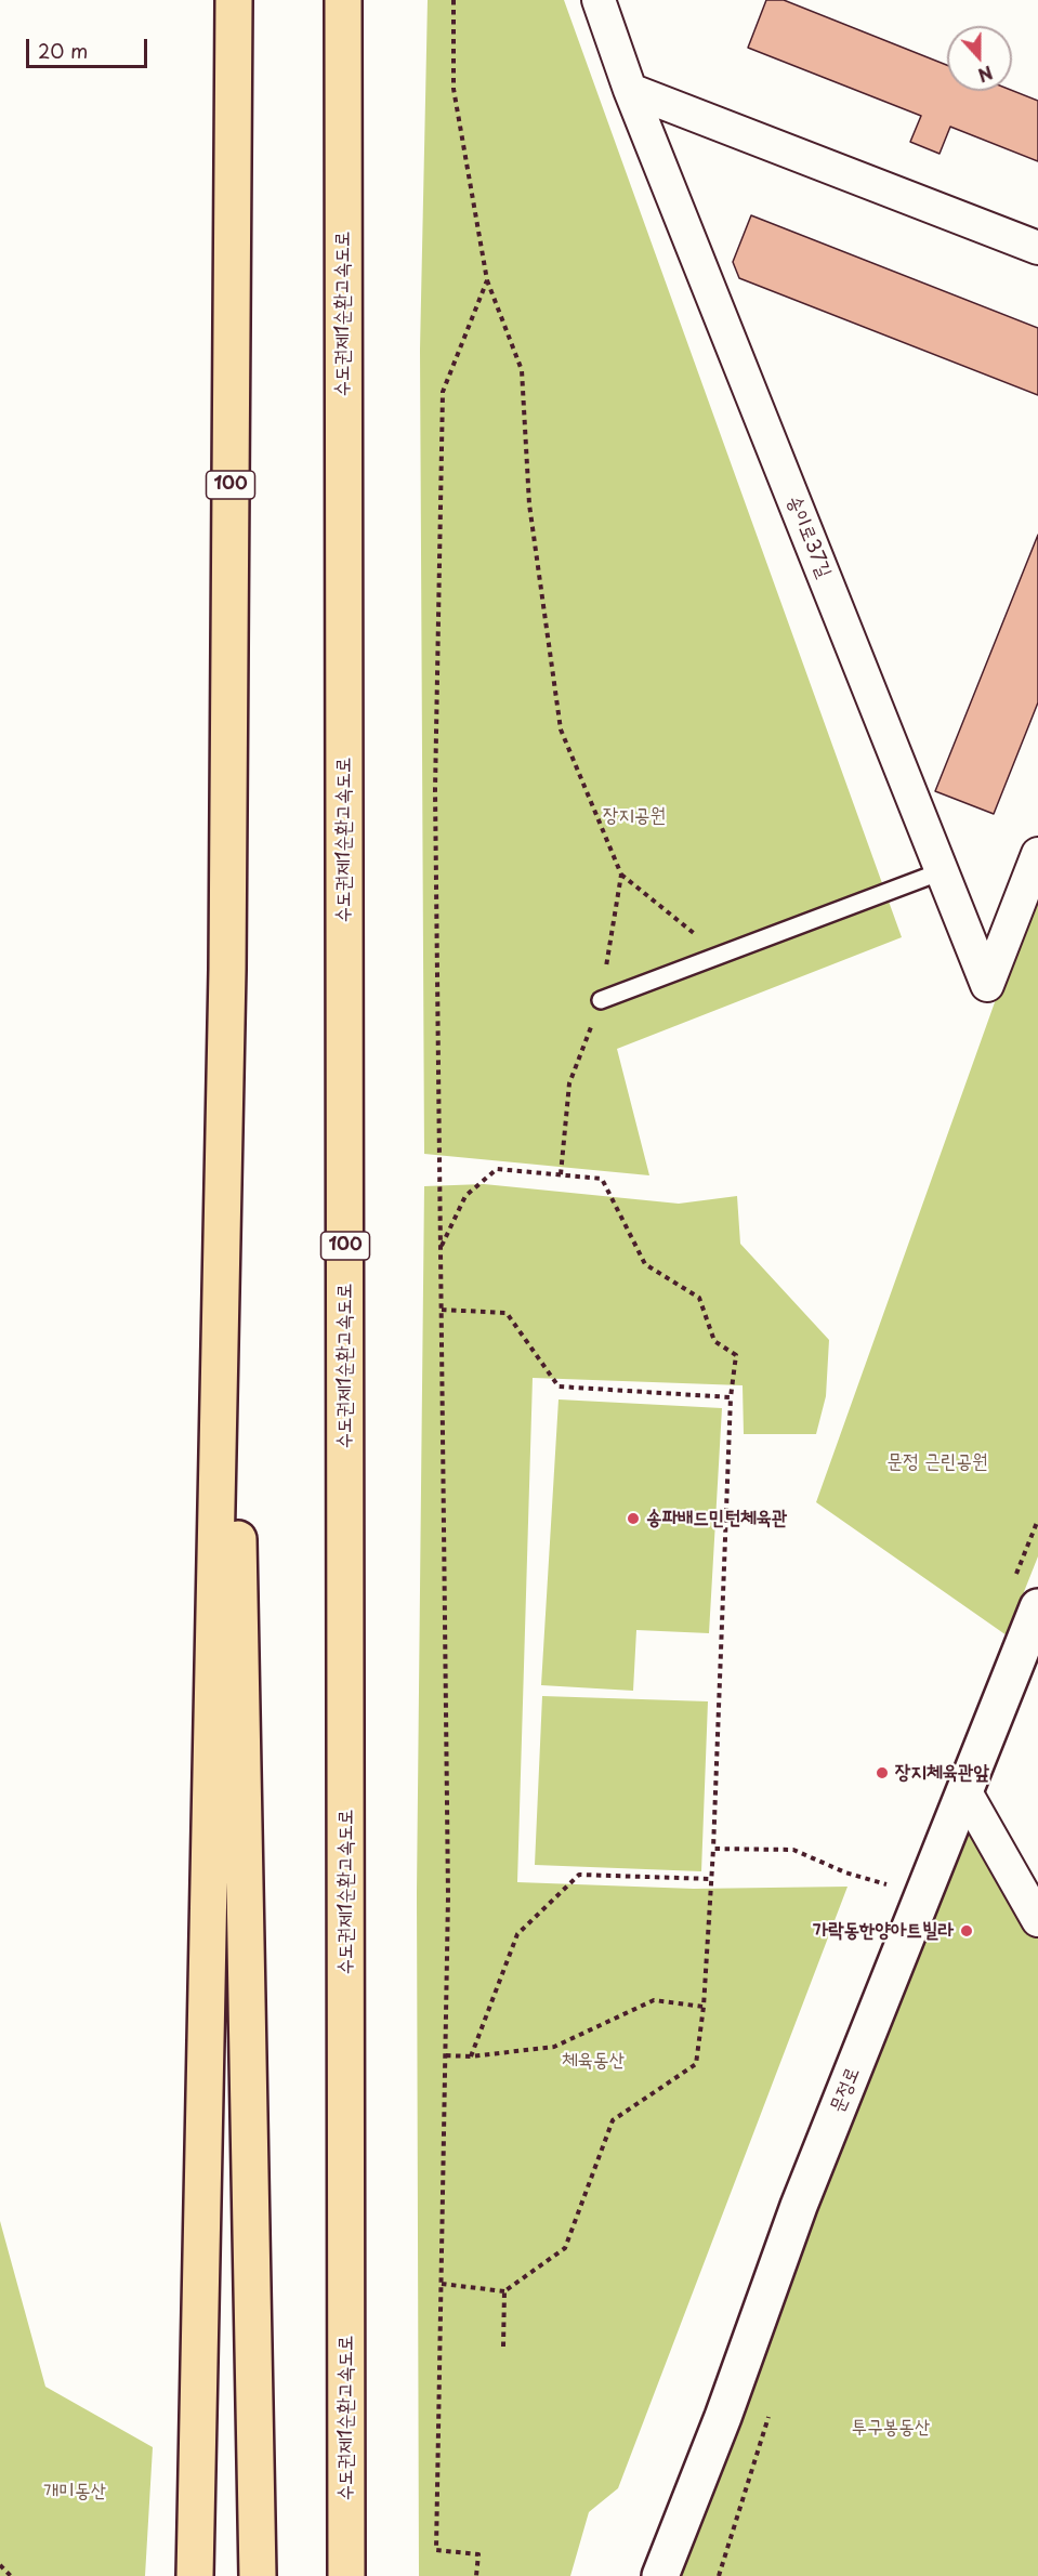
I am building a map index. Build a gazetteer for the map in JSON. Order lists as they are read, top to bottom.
{
  "streets": {
    "highway": ["수도권제1순환고속도로", "100"],
    "street": ["송이로37길", "문정로"]
  },
  "parks": [
    "장지공원",
    "문정 근린공원",
    "체육동산",
    "투구봉동산",
    "개미동산"
  ],
  "places": ["송파배드민턴체육관", "장지체육관앞", "가락동한양아트빌라"],
  "scale_bar": "20 m",
  "north": "bottom"
}
